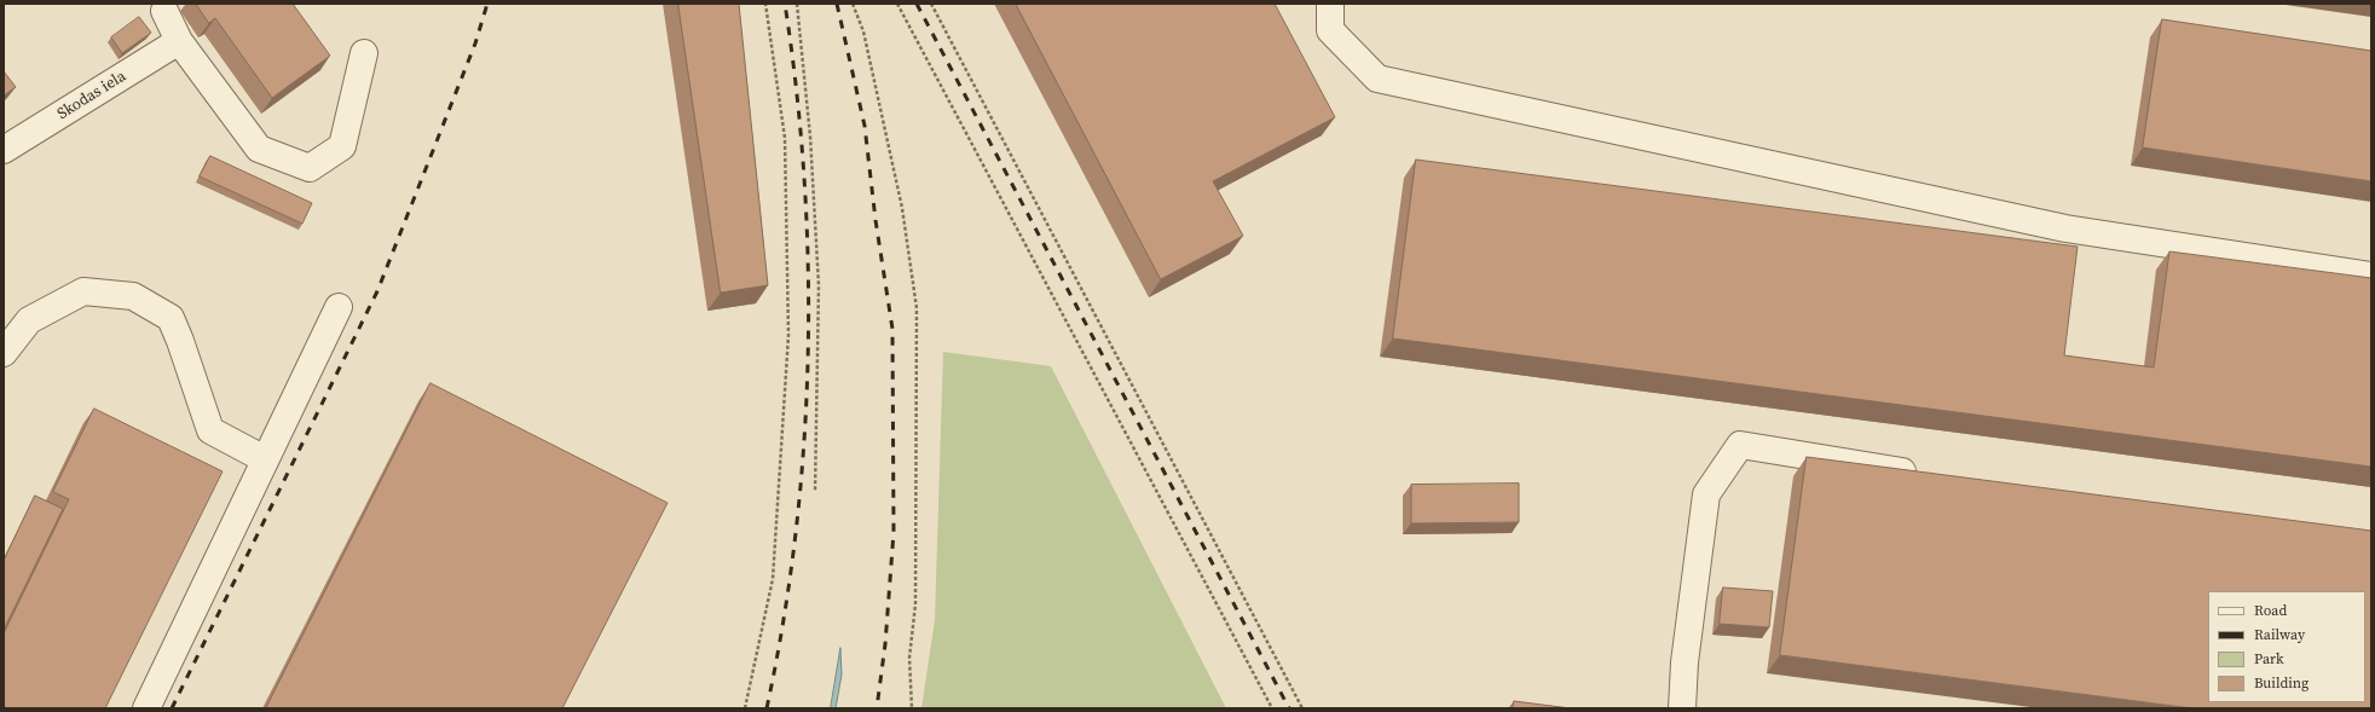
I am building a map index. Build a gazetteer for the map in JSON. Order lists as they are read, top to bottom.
{
  "streets": {
    "street": ["Skodas iela"]
  },
  "legend": [
    "Road",
    "Railway",
    "Park",
    "Building"
  ]
}
